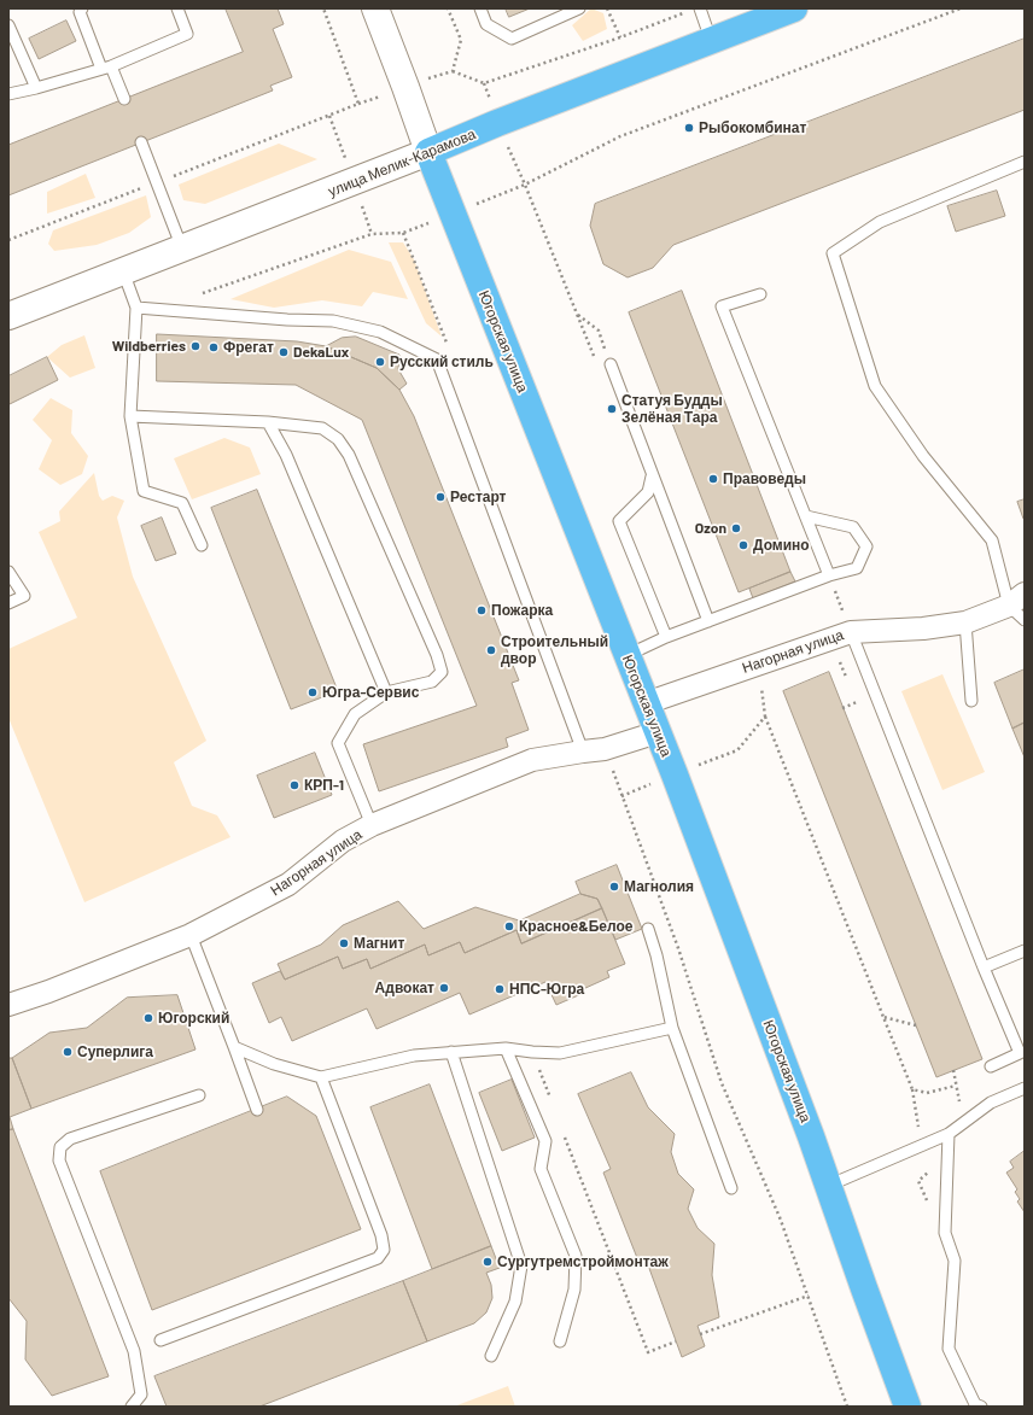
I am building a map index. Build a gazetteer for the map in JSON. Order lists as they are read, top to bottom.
{
  "streets": {
    "main road": ["улица Мелик-Карамова", "Югорская улица"],
    "street": ["Нагорная улица"]
  },
  "crossings": [
    ["улица Мелик-Карамова", "Югорская улица"],
    ["Югорская улица", "Нагорная улица"]
  ],
  "places": [
    "Рыбокомбинат",
    "Wildberries",
    "Фрегат",
    "DekaLux",
    "Русский стиль",
    "Статуя Будды Зелёная Тара",
    "Правоведы",
    "Рестарт",
    "Ozon",
    "Домино",
    "Пожарка",
    "Строительный двор",
    "Югра-Сервис",
    "КРП-1",
    "Магнолия",
    "Красное&Белое",
    "Магнит",
    "Адвокат",
    "НПС-Югра",
    "Югорский",
    "Суперлига",
    "Сургутремстроймонтаж"
  ]
}
